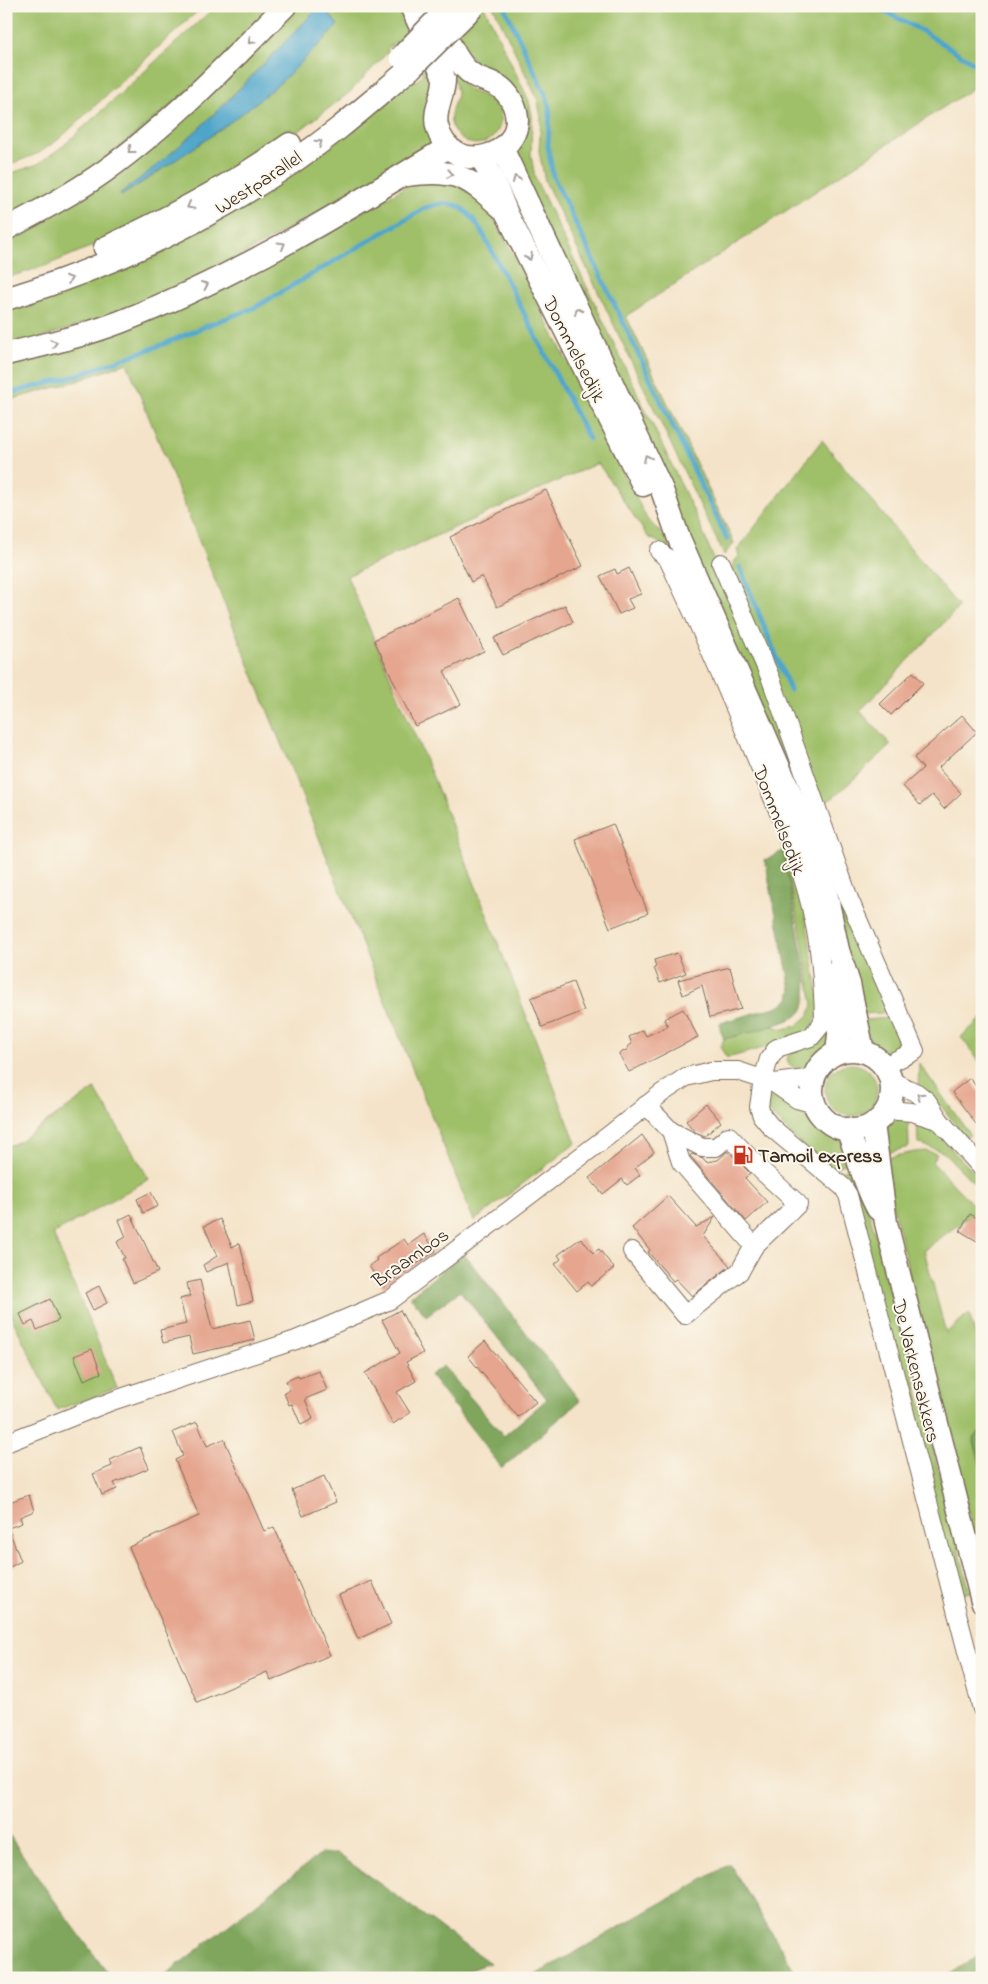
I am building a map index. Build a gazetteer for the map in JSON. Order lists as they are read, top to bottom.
{
  "streets": {
    "main road": ["Westparallel", "Dommelsedijk"],
    "street": ["Braambos", "De Varkensakkers"]
  },
  "crossings": [
    ["Dommelsedijk", "Braambos"],
    ["Dommelsedijk", "De Varkensakkers"],
    ["Braambos", "De Varkensakkers"]
  ],
  "places": {
    "fuel station": ["Tamoil express"]
  }
}
